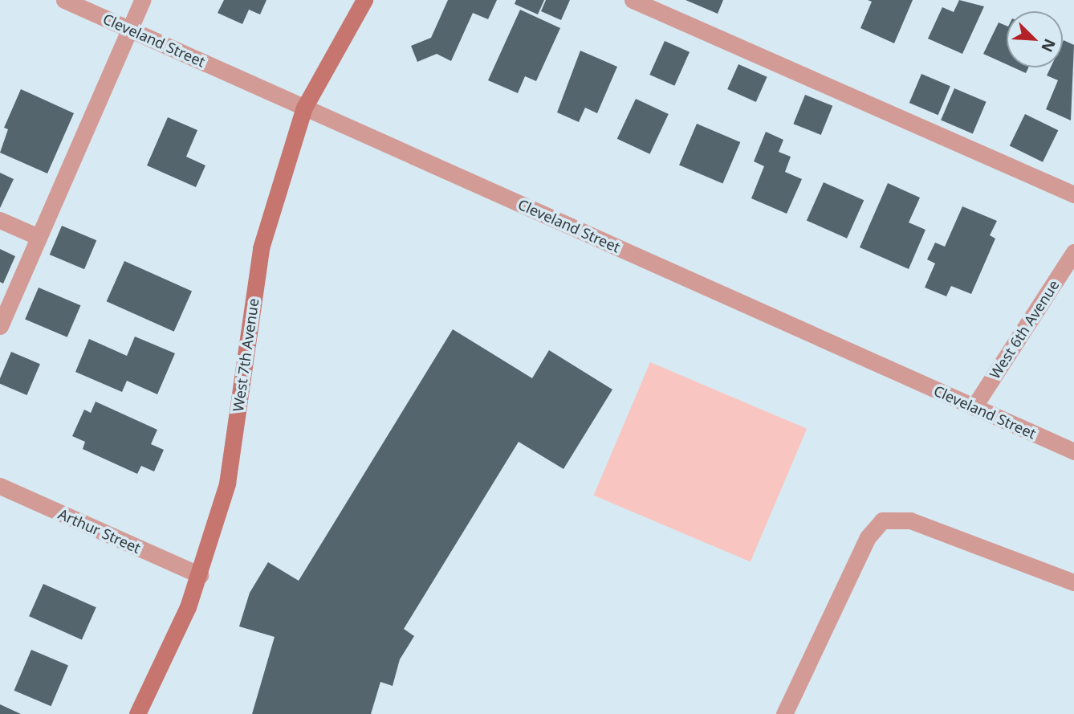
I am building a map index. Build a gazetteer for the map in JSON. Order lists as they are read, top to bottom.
{
  "streets": {
    "street": [
      "Cleveland Street",
      "West 6th Avenue",
      "West 7th Avenue",
      "Arthur Street"
    ]
  },
  "crossings": [
    ["Cleveland Street", "West 6th Avenue"],
    ["Cleveland Street", "West 7th Avenue"],
    ["West 7th Avenue", "Arthur Street"]
  ],
  "north": "bottom right"
}
